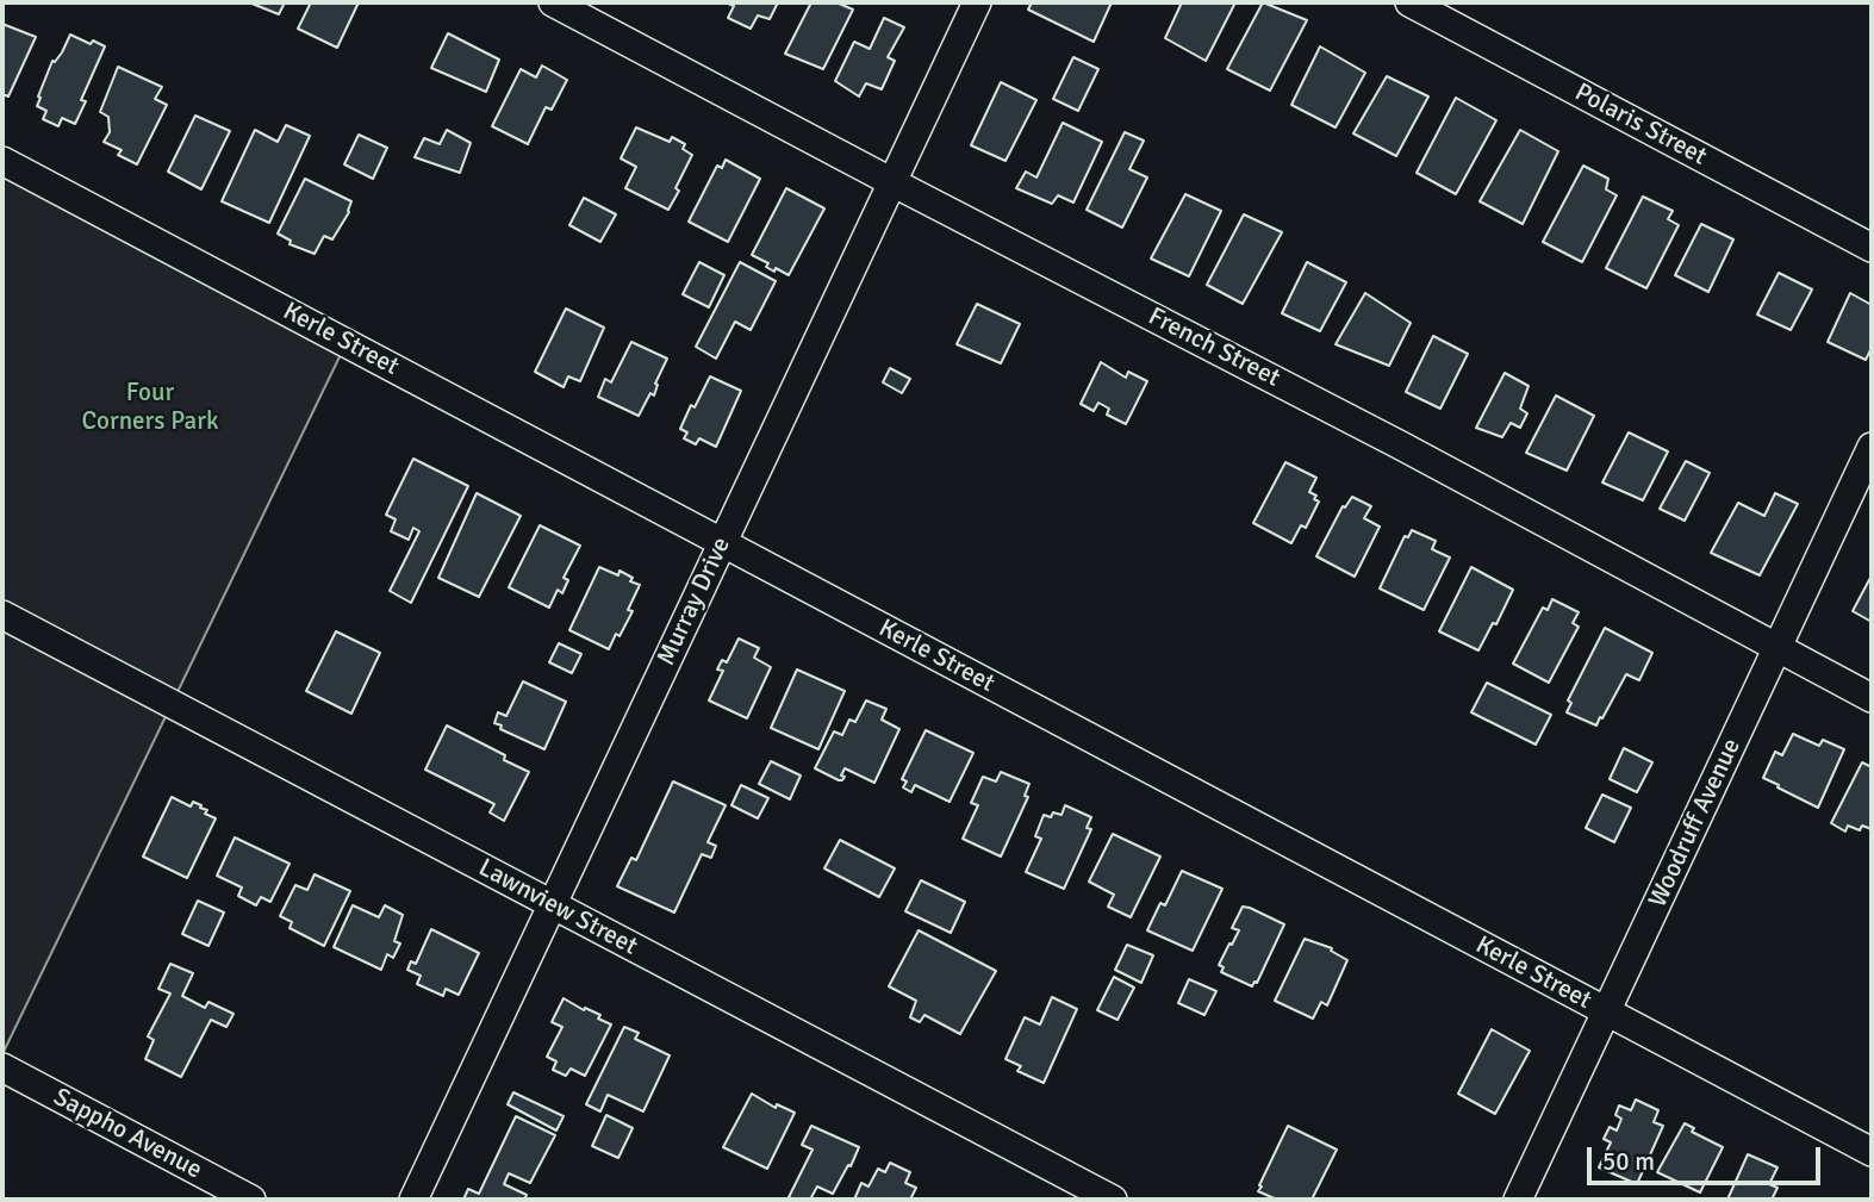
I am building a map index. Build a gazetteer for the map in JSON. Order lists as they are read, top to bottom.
{
  "streets": {
    "street": [
      "Polaris Street",
      "Kerle Street",
      "French Street",
      "Murray Drive",
      "Woodruff Avenue",
      "Lawnview Street",
      "Sappho Avenue"
    ]
  },
  "crossings": [
    ["Kerle Street", "Murray Drive"],
    ["Kerle Street", "Woodruff Avenue"],
    ["French Street", "Murray Drive"],
    ["French Street", "Woodruff Avenue"],
    ["Murray Drive", "Lawnview Street"]
  ],
  "parks": ["Four Corners Park"],
  "scale_bar": "50 m"
}
